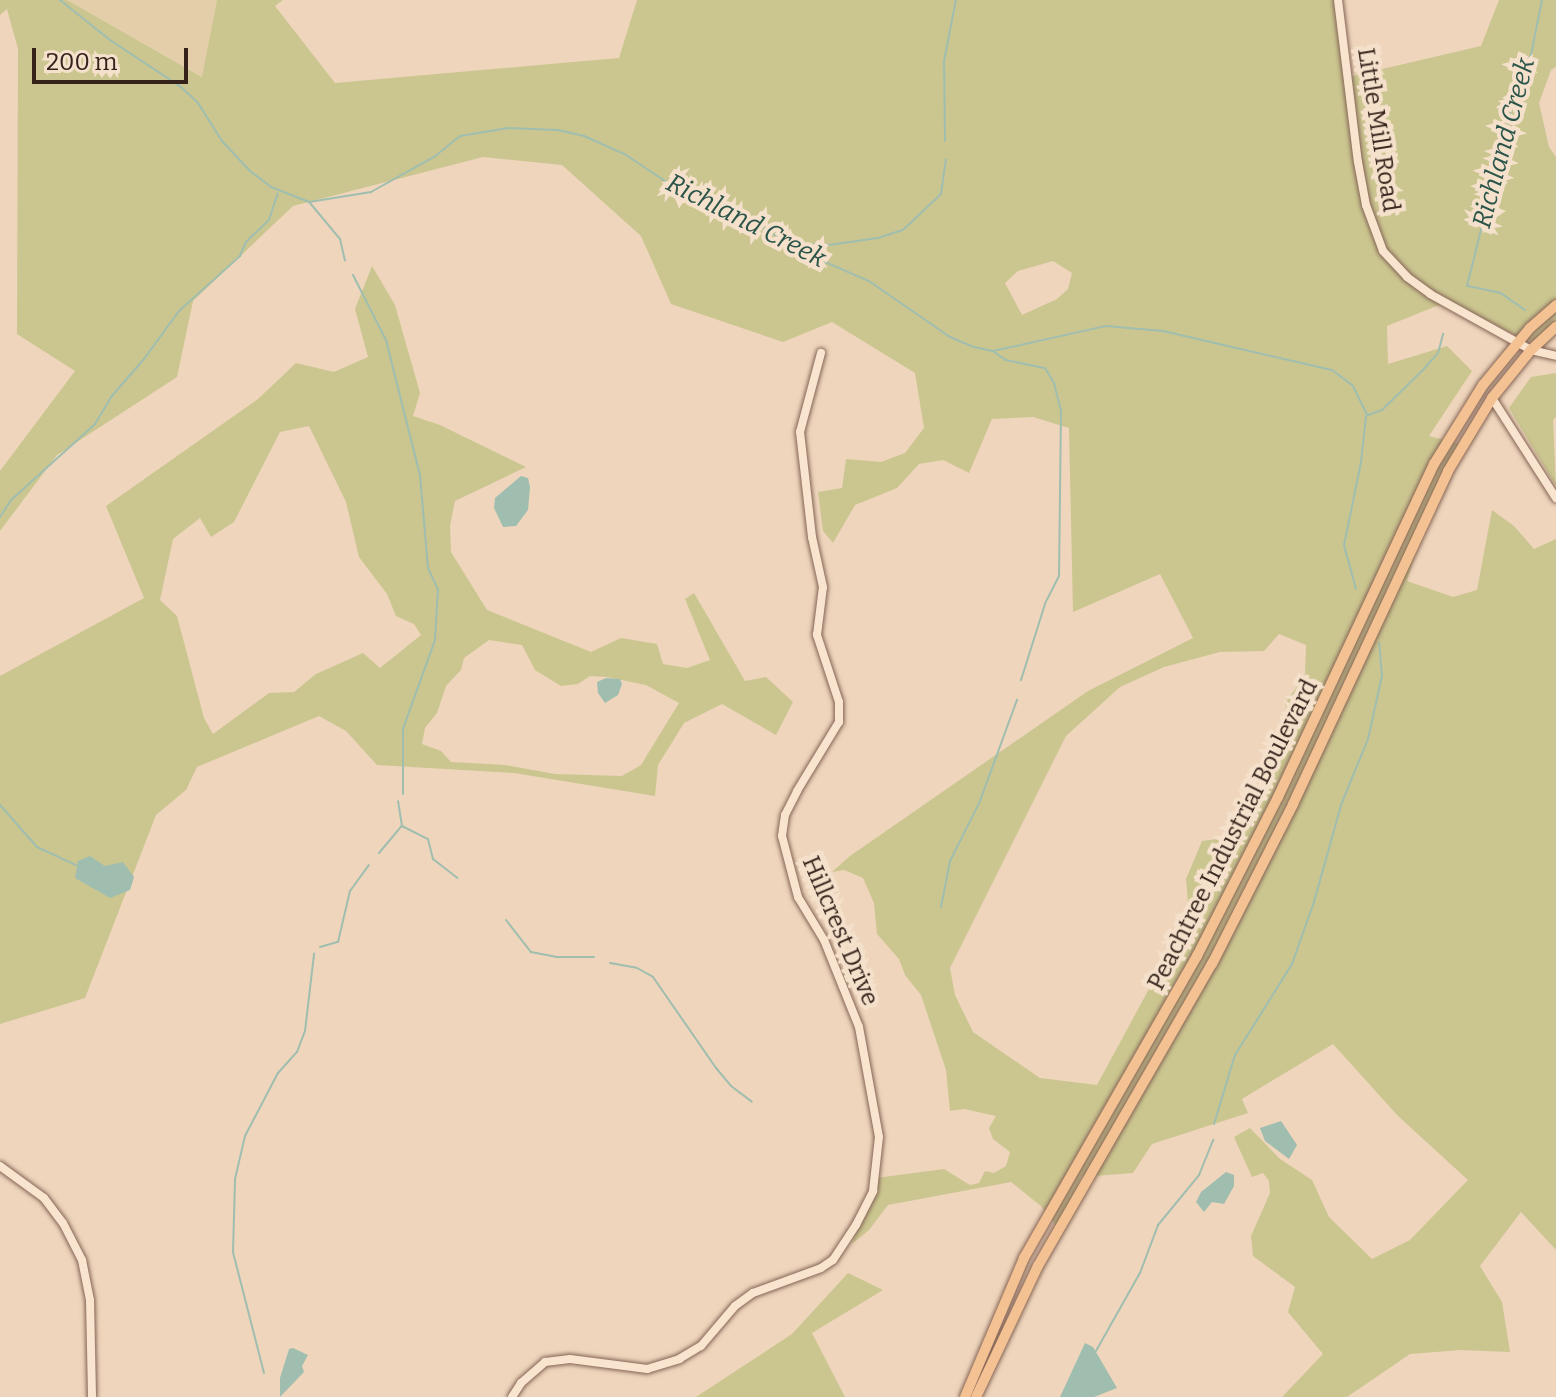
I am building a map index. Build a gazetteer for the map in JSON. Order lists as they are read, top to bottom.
{
  "streets": {
    "main road": ["Peachtree Industrial Boulevard"],
    "street": ["Little Mill Road", "Hillcrest Drive"]
  },
  "crossings": [
    ["Little Mill Road", "Peachtree Industrial Boulevard"]
  ],
  "water": ["Richland Creek"],
  "scale_bar": "200 m"
}
